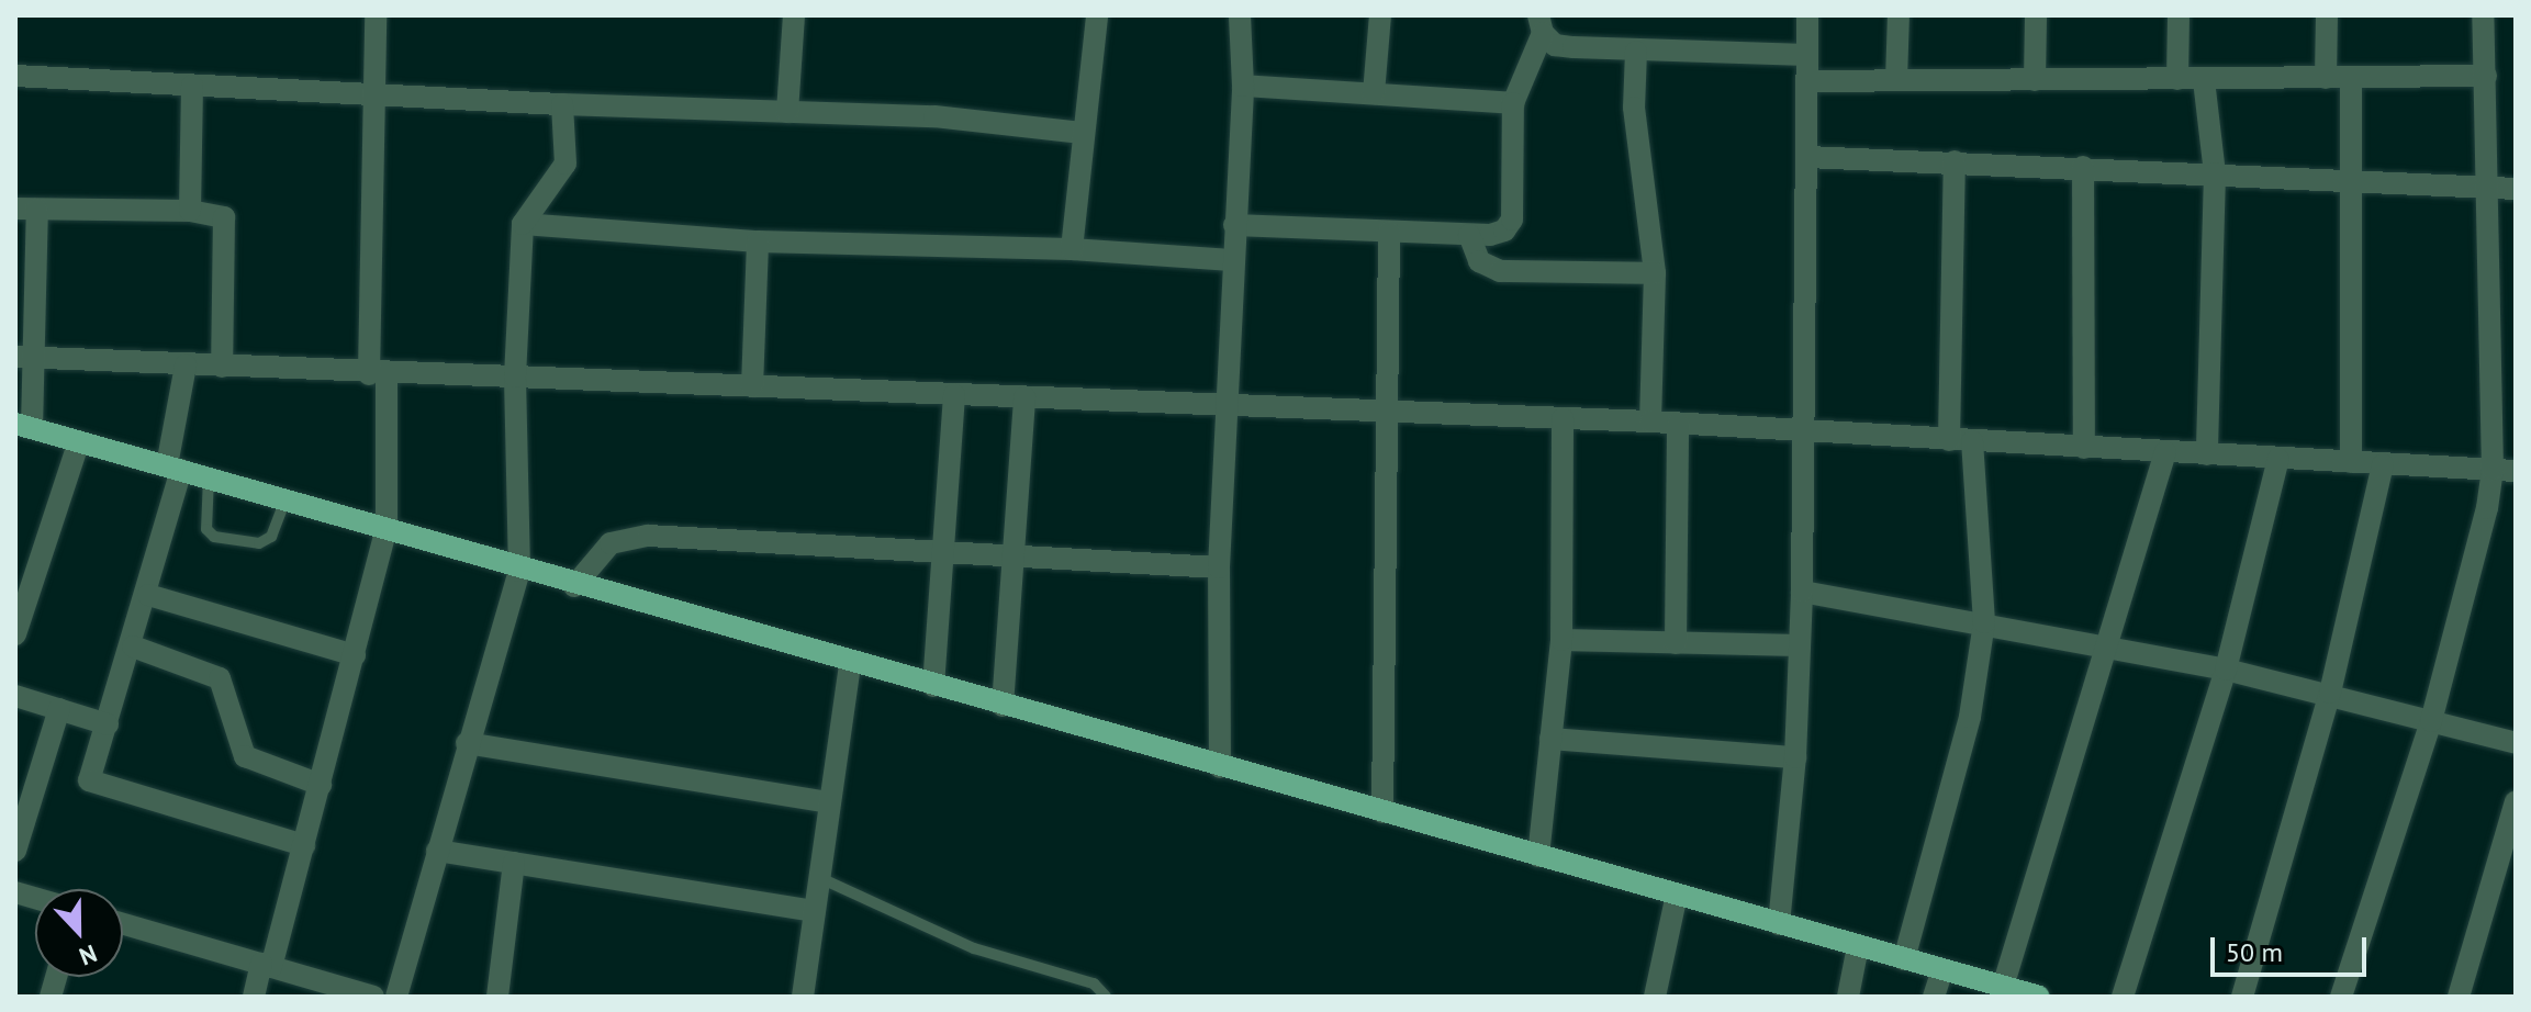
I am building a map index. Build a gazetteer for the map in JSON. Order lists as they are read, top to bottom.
{
  "scale_bar": "50 m",
  "north": "bottom"
}
